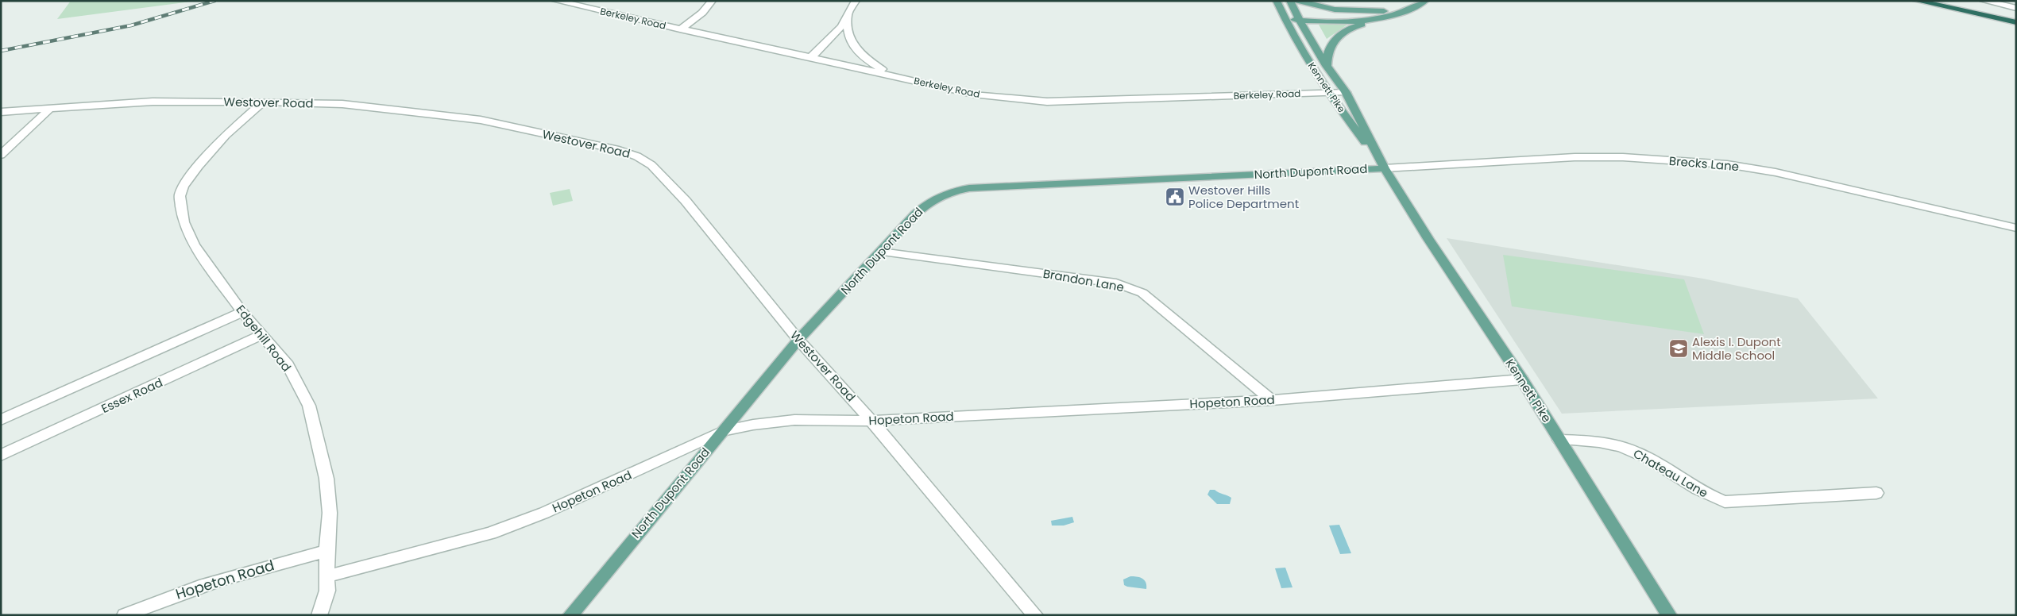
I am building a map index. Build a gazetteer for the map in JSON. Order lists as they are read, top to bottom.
{
  "streets": {
    "main road": ["Kennett Pike", "North Dupont Road"],
    "street": [
      "Berkeley Road",
      "Westover Road",
      "Brecks Lane",
      "Brandon Lane",
      "Edgehill Road",
      "Essex Road",
      "Hopeton Road",
      "Chateau Lane"
    ]
  },
  "crossings": [
    ["Berkeley Road", "Kennett Pike"],
    ["Kennett Pike", "Brecks Lane"],
    ["Kennett Pike", "North Dupont Road"],
    ["Kennett Pike", "Hopeton Road"],
    ["Kennett Pike", "Chateau Lane"],
    ["Westover Road", "North Dupont Road"],
    ["Westover Road", "Edgehill Road"],
    ["Westover Road", "Hopeton Road"],
    ["Brecks Lane", "North Dupont Road"],
    ["North Dupont Road", "Brandon Lane"],
    ["North Dupont Road", "Hopeton Road"],
    ["Brandon Lane", "Hopeton Road"],
    ["Edgehill Road", "Essex Road"],
    ["Edgehill Road", "Hopeton Road"]
  ],
  "places": {
    "public building": ["Westover Hills Police Department"],
    "school or university": ["Alexis I. Dupont Middle School"]
  }
}
